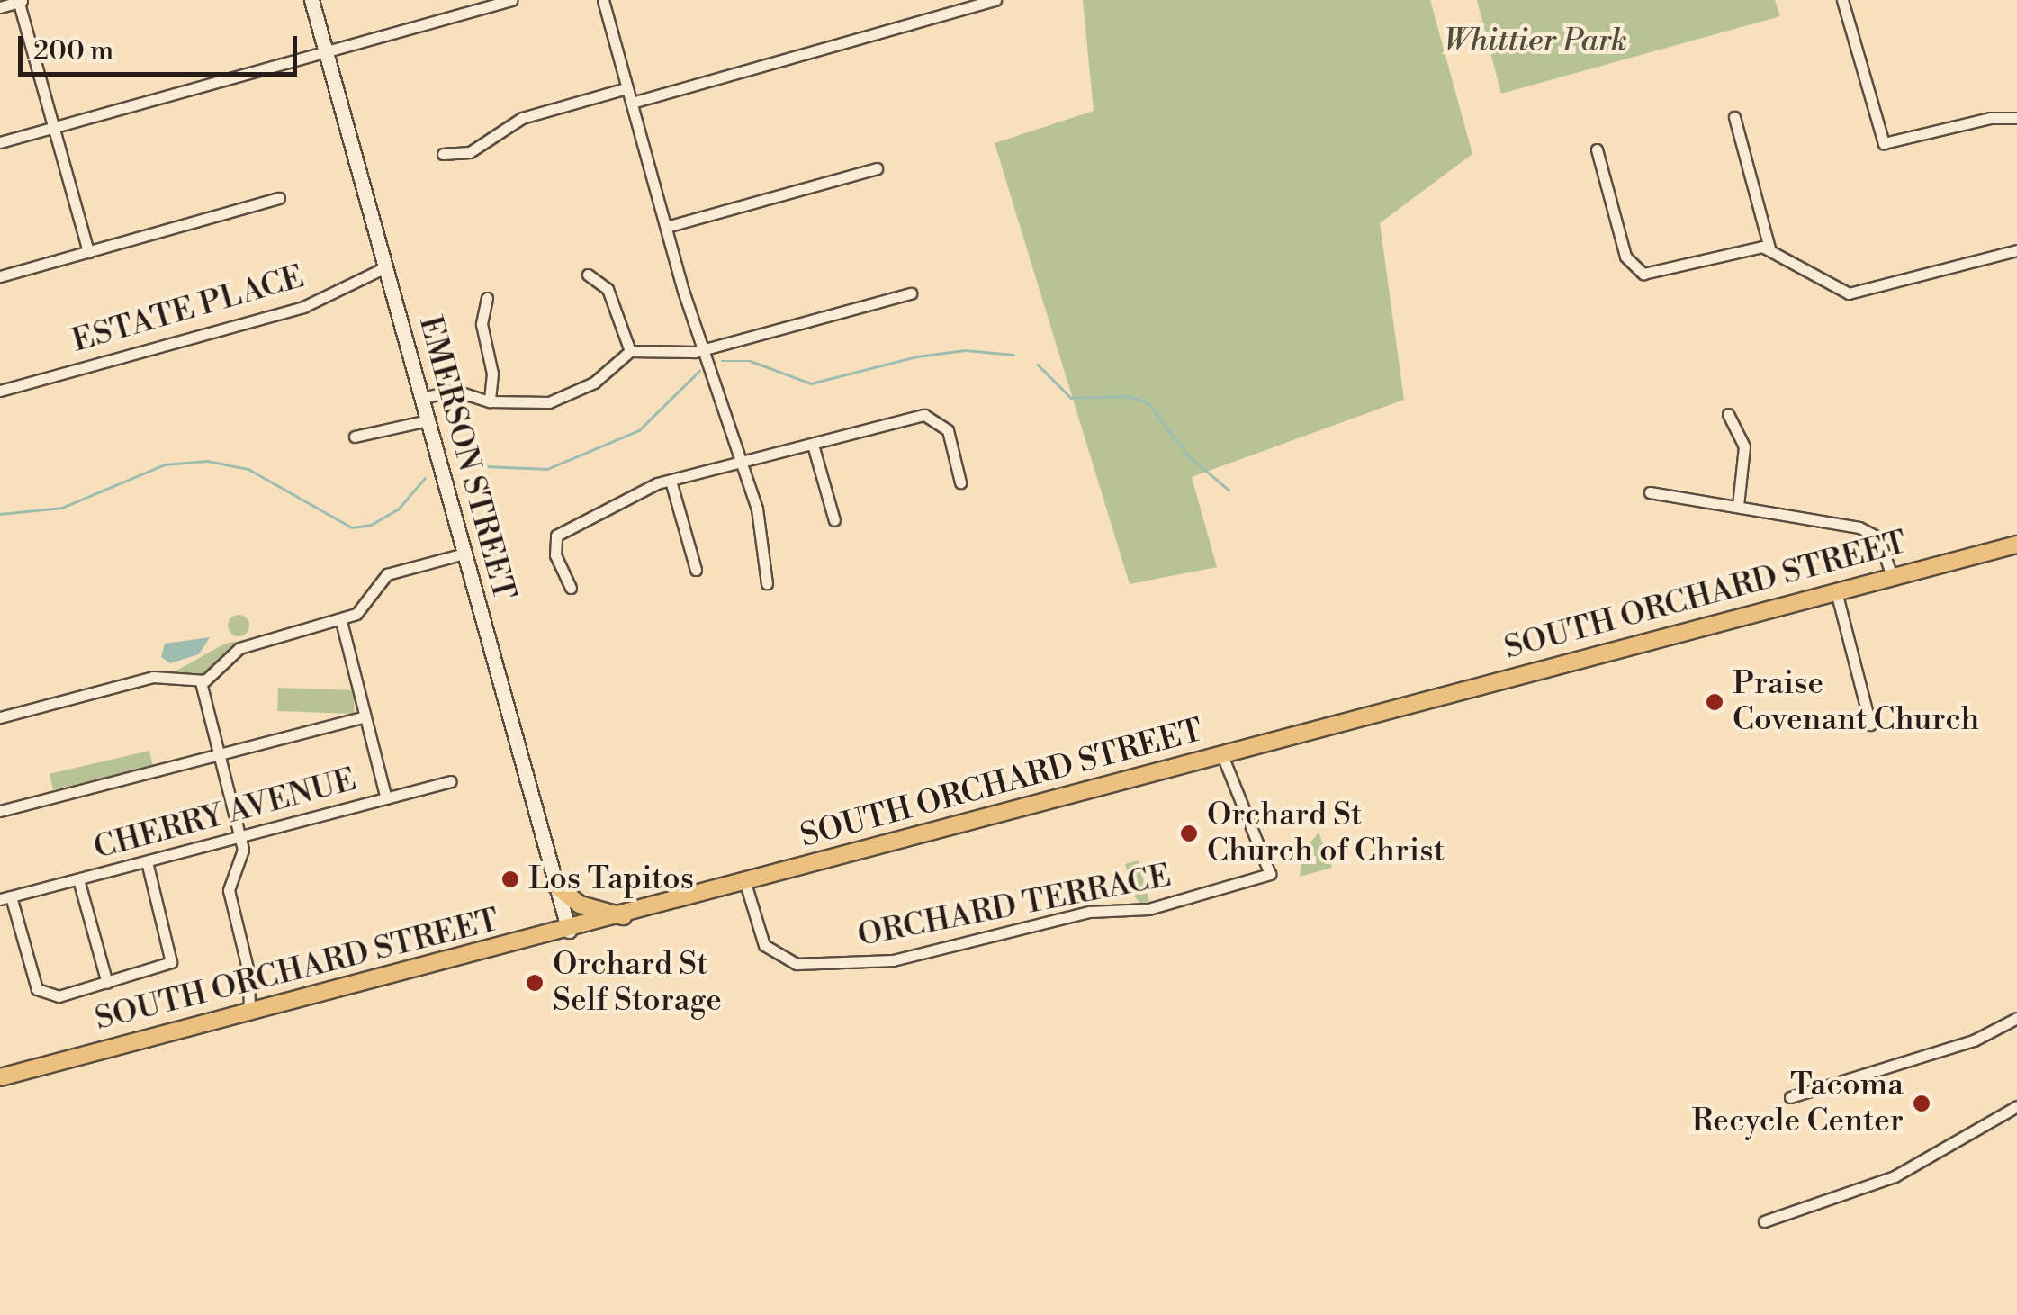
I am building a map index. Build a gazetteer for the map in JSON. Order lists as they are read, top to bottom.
{
  "streets": {
    "main road": ["EMERSON STREET", "SOUTH ORCHARD STREET"],
    "street": ["ESTATE PLACE", "CHERRY AVENUE", "ORCHARD TERRACE"]
  },
  "crossings": [
    ["ESTATE PLACE", "EMERSON STREET"],
    ["EMERSON STREET", "SOUTH ORCHARD STREET"],
    ["SOUTH ORCHARD STREET", "ORCHARD TERRACE"]
  ],
  "parks": ["Whittier Park"],
  "places": [
    "Praise Covenant Church",
    "Orchard St Church of Christ",
    "Los Tapitos",
    "Orchard St Self Storage",
    "Tacoma Recycle Center"
  ],
  "scale_bar": "200 m"
}
